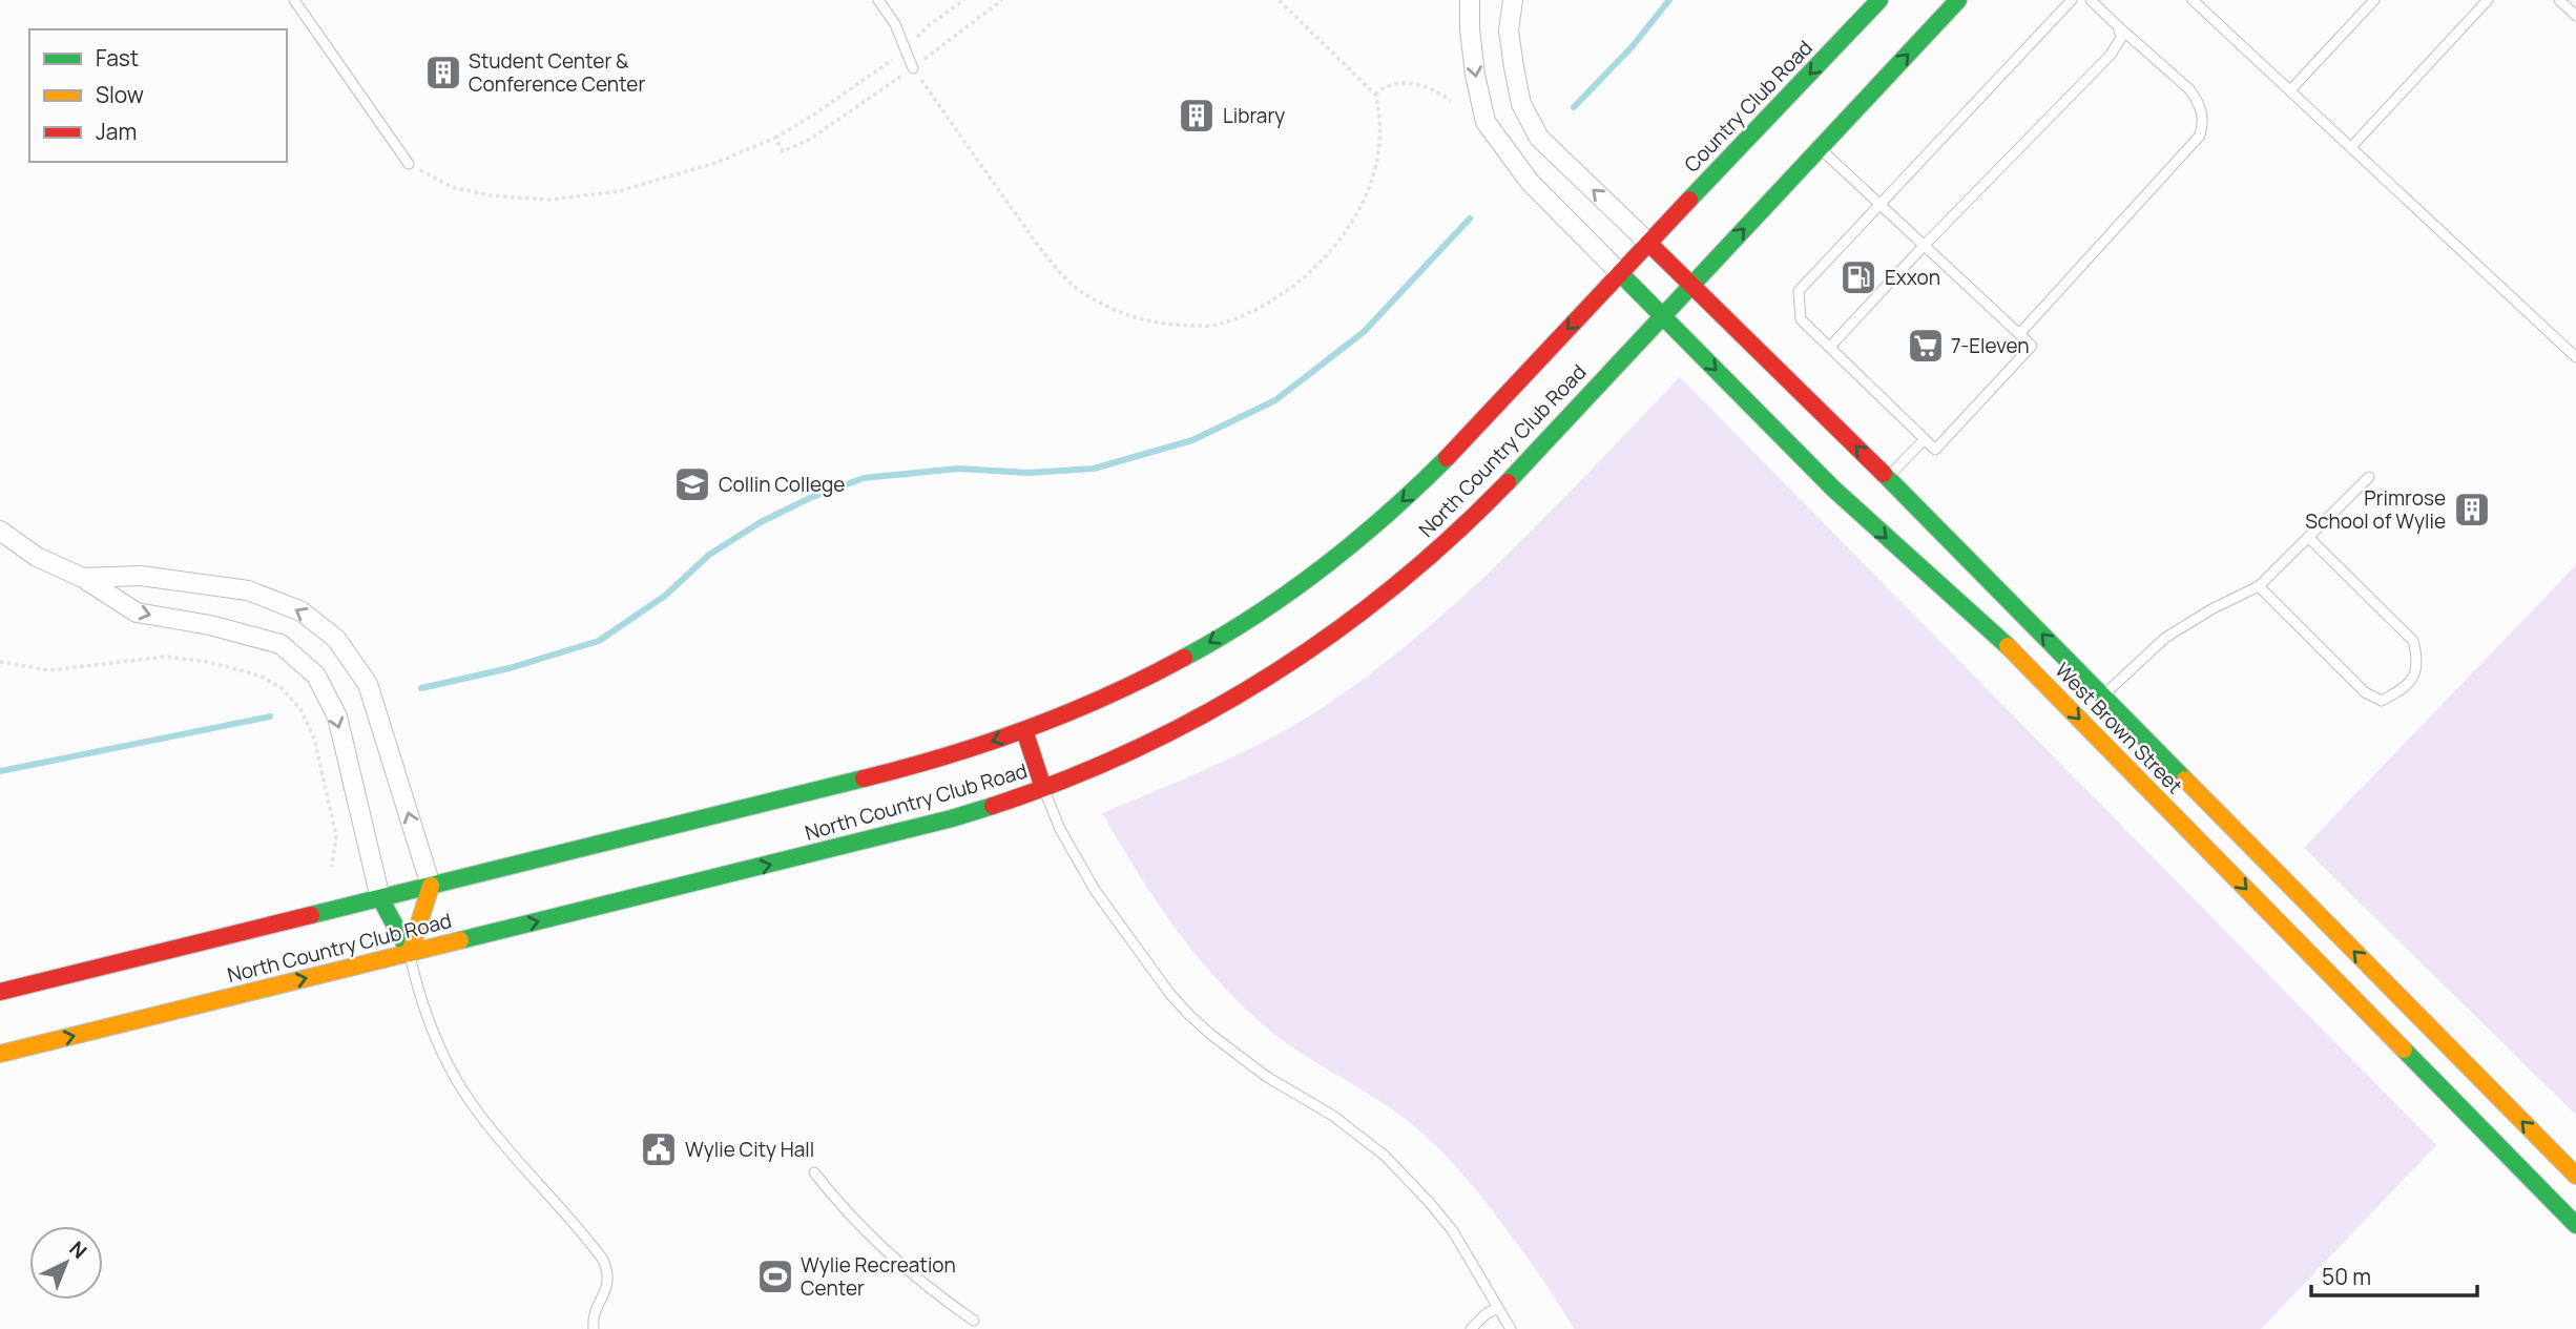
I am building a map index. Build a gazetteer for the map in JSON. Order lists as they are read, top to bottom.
{
  "streets": {
    "main road": ["Country Club Road", "North Country Club Road", "West Brown Street"]
  },
  "crossings": [
    ["Country Club Road", "North Country Club Road"],
    ["Country Club Road", "West Brown Street"],
    ["North Country Club Road", "West Brown Street"]
  ],
  "one_way": ["Country Club Road"],
  "places": {
    "building": ["Student Center & Conference Center", "Library", "Primrose School of Wylie"],
    "fuel station": ["Exxon"],
    "supermarket": ["7-Eleven"],
    "school or university": ["Collin College"],
    "public building": ["Wylie City Hall"],
    "sports": ["Wylie Recreation Center"]
  },
  "legend": ["Fast", "Slow", "Jam"],
  "scale_bar": "50 m",
  "north": "top right"
}
